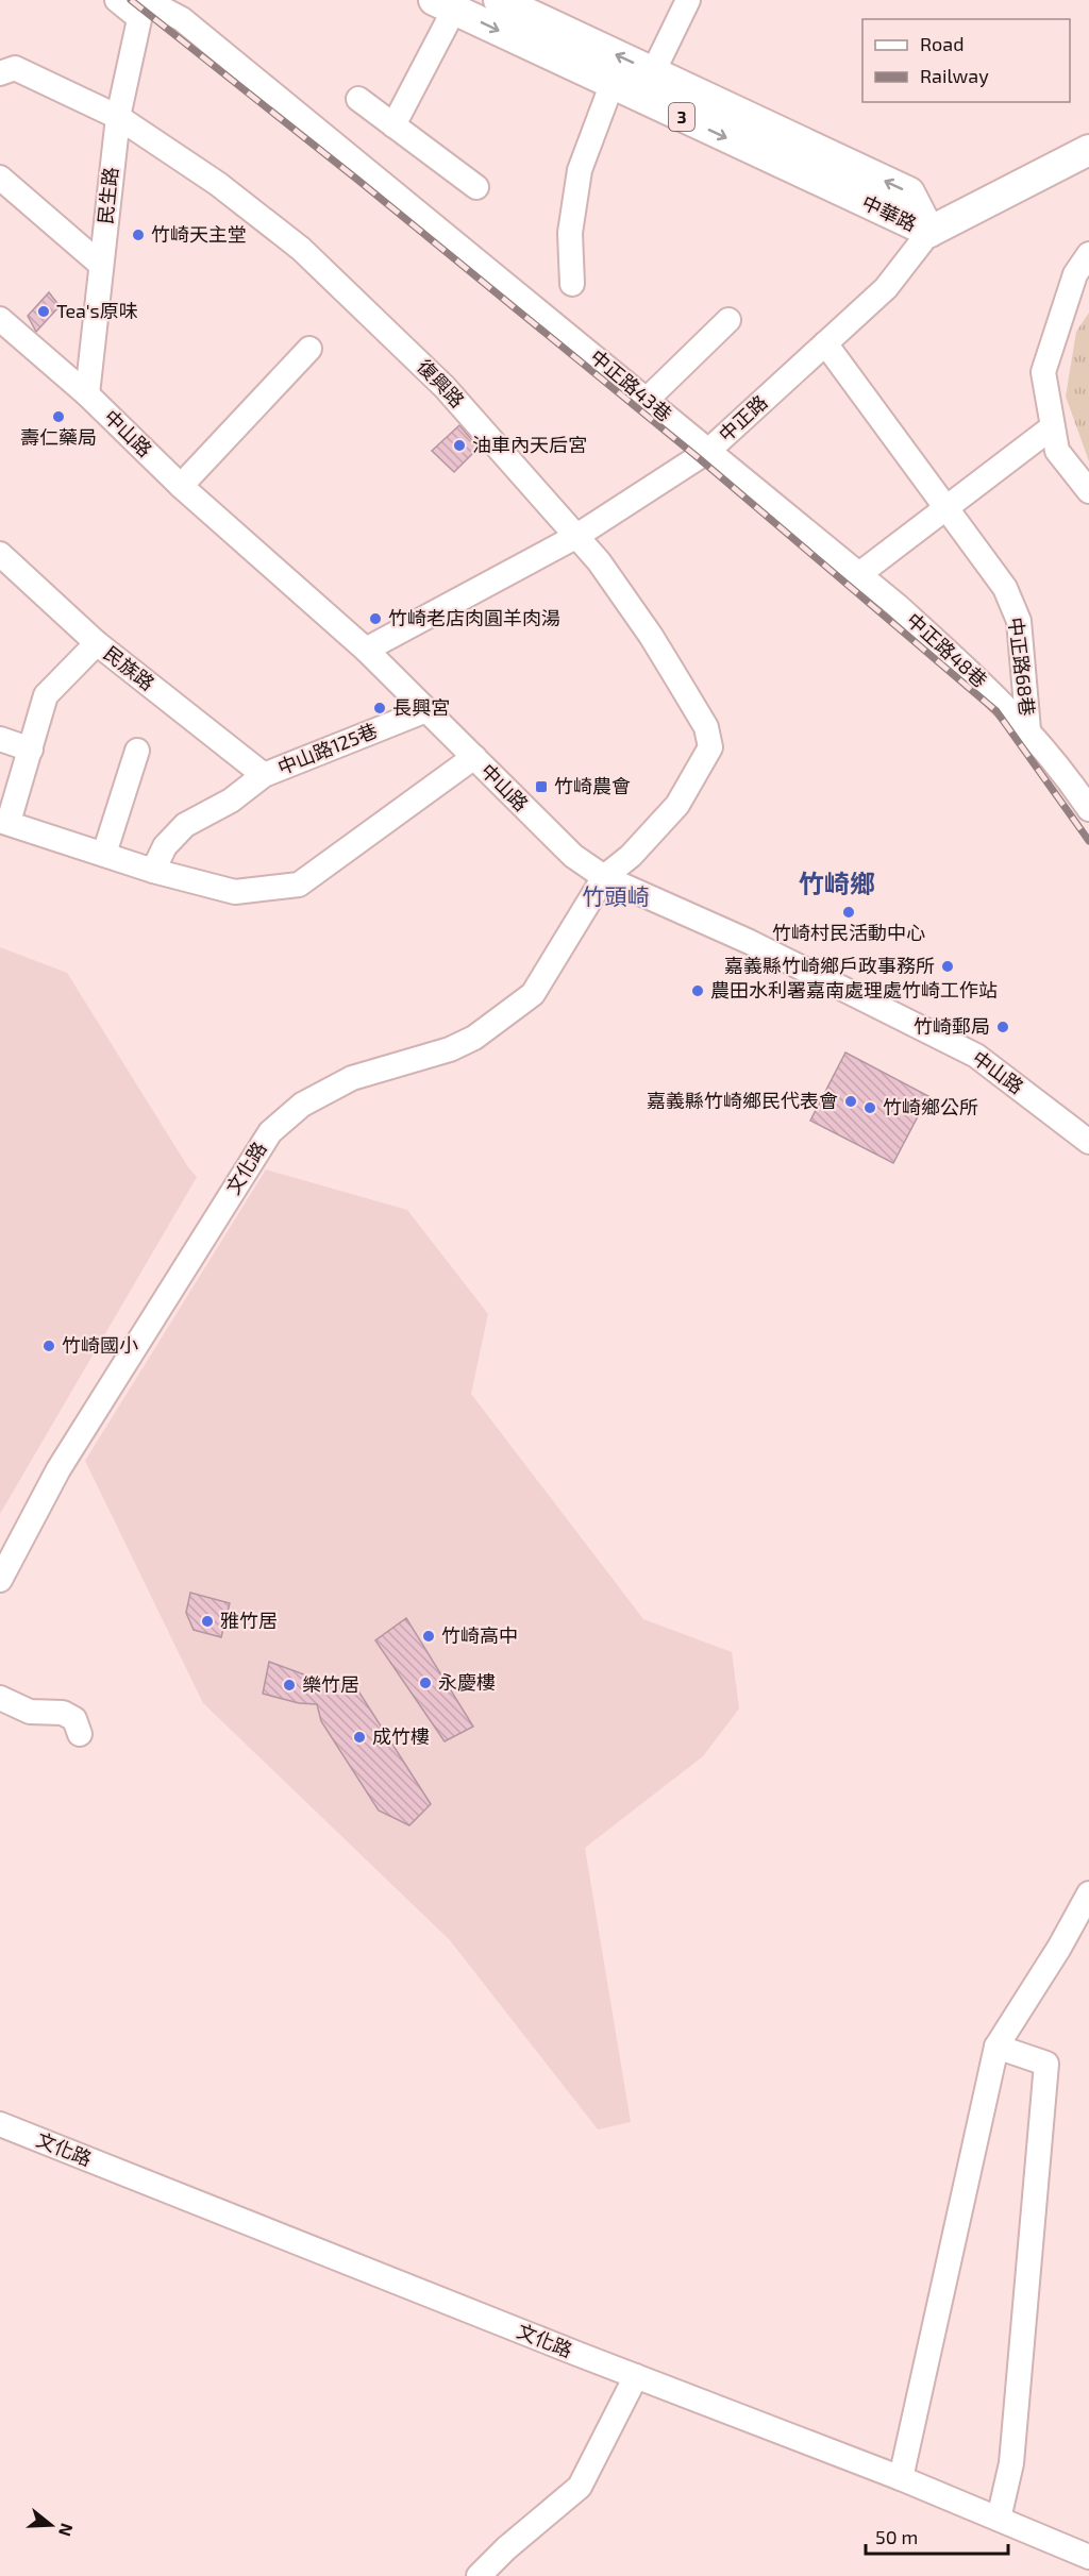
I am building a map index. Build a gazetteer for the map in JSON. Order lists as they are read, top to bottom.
{
  "streets": {
    "main road": ["3", "中華路", "中正路"],
    "street": [
      "民生路",
      "復興路",
      "中正路43巷",
      "中山路",
      "中正路48巷",
      "中正路68巷",
      "民族路",
      "中山路125巷",
      "文化路"
    ]
  },
  "crossings": [
    ["民生路", "復興路"],
    ["民生路", "中正路43巷"],
    ["民生路", "中山路"],
    ["中華路", "中正路"],
    ["復興路", "中正路"],
    ["復興路", "中山路"],
    ["復興路", "文化路"],
    ["中正路43巷", "中正路"],
    ["中正路43巷", "中正路48巷"],
    ["中正路", "中山路"],
    ["中正路", "中正路48巷"],
    ["中正路", "中正路68巷"],
    ["中山路", "中山路125巷"],
    ["中山路", "文化路"],
    ["中正路48巷", "中正路68巷"],
    ["民族路", "中山路125巷"]
  ],
  "districts": ["竹崎鄉", "竹頭崎"],
  "places": {
    "other": [
      "竹崎天主堂",
      "Tea's原味",
      "壽仁藥局",
      "油車內天后宮",
      "竹崎老店肉圓羊肉湯",
      "長興宮",
      "竹崎村民活動中心",
      "嘉義縣竹崎鄉戶政事務所",
      "農田水利署嘉南處理處竹崎工作站",
      "竹崎郵局",
      "嘉義縣竹崎鄉民代表會",
      "竹崎鄉公所",
      "竹崎國小",
      "雅竹居",
      "竹崎高中",
      "永慶樓",
      "樂竹居",
      "成竹樓"
    ],
    "transit": ["竹崎農會"]
  },
  "legend": ["Road", "Railway"],
  "scale_bar": "50 m",
  "north": "right"
}
